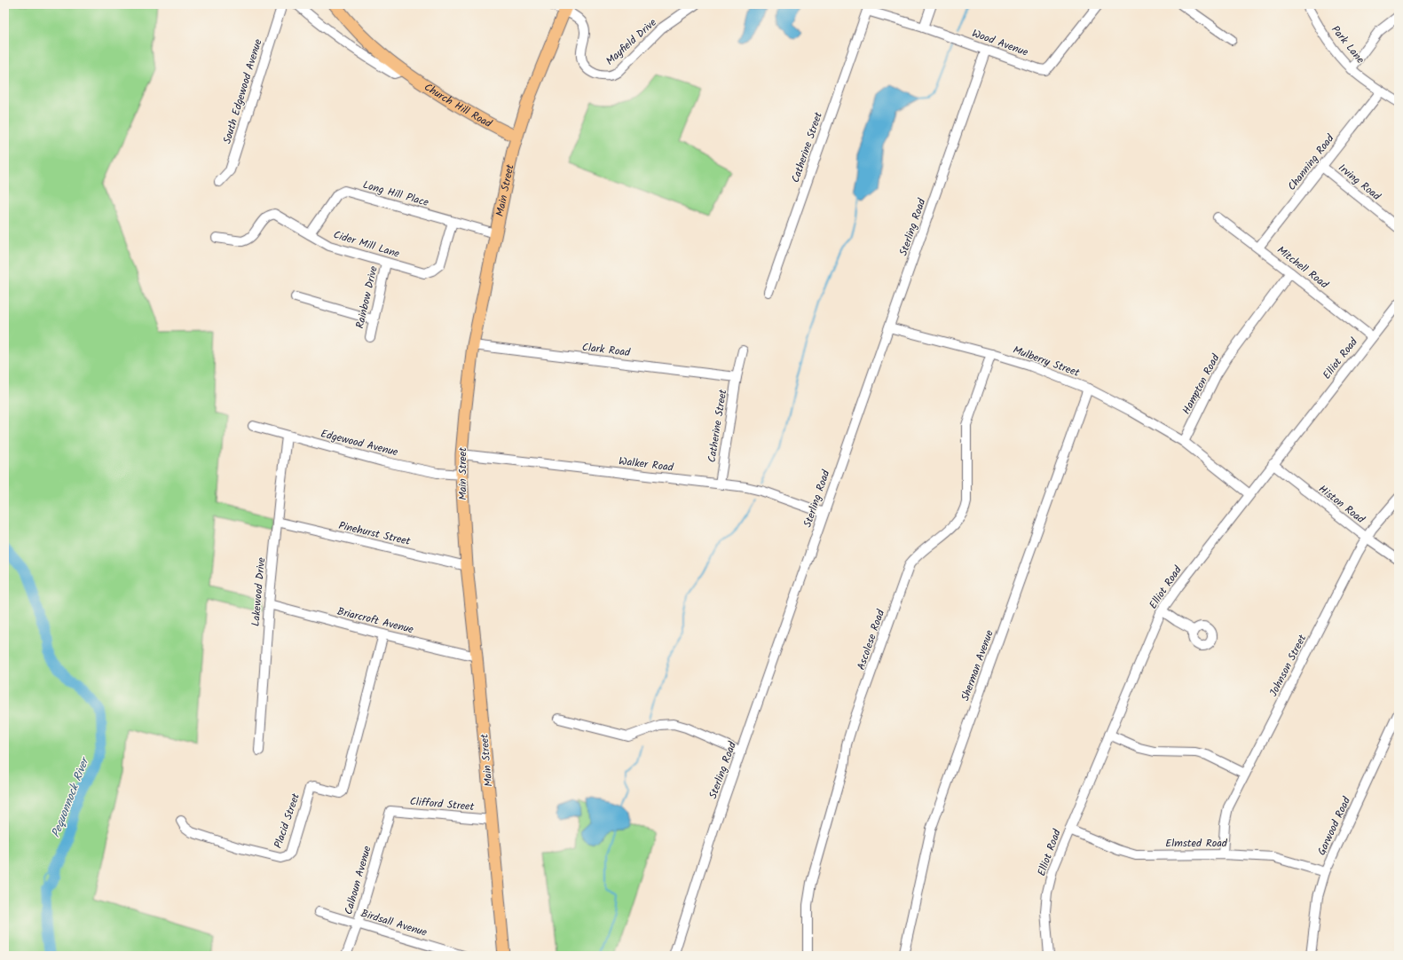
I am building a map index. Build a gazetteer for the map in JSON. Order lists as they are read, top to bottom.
{
  "streets": {
    "main road": ["Church Hill Road", "Main Street"],
    "street": [
      "Mayfield Drive",
      "Wood Avenue",
      "Park Lane",
      "South Edgewood Avenue",
      "Catherine Street",
      "Channing Road",
      "Irving Road",
      "Long Hill Place",
      "Sterling Road",
      "Cider Mill Lane",
      "Mitchell Road",
      "Rainbow Drive",
      "Clark Road",
      "Elliot Road",
      "Mulberry Street",
      "Hampton Road",
      "Edgewood Avenue",
      "Walker Road",
      "Histon Road",
      "Pinehurst Street",
      "Lakewood Drive",
      "Briarcroft Avenue",
      "Ascolese Road",
      "Sherman Avenue",
      "Johnson Street",
      "Clifford Street",
      "Placid Street",
      "Garwood Road",
      "Elmsted Road",
      "Calhoun Avenue",
      "Birdsall Avenue"
    ]
  },
  "crossings": [
    ["Mayfield Drive", "Main Street"],
    ["Wood Avenue", "Catherine Street"],
    ["Wood Avenue", "Sterling Road"],
    ["Park Lane", "Channing Road"],
    ["Church Hill Road", "Main Street"],
    ["Catherine Street", "Clark Road"],
    ["Catherine Street", "Walker Road"],
    ["Channing Road", "Irving Road"],
    ["Channing Road", "Mitchell Road"],
    ["Main Street", "Long Hill Place"],
    ["Main Street", "Clark Road"],
    ["Main Street", "Edgewood Avenue"],
    ["Main Street", "Walker Road"],
    ["Main Street", "Pinehurst Street"],
    ["Main Street", "Briarcroft Avenue"],
    ["Main Street", "Clifford Street"],
    ["Long Hill Place", "Cider Mill Lane"],
    ["Sterling Road", "Mulberry Street"],
    ["Sterling Road", "Walker Road"],
    ["Cider Mill Lane", "Rainbow Drive"],
    ["Mitchell Road", "Elliot Road"],
    ["Mitchell Road", "Hampton Road"],
    ["Elliot Road", "Histon Road"],
    ["Elliot Road", "Elmsted Road"],
    ["Mulberry Street", "Hampton Road"],
    ["Mulberry Street", "Ascolese Road"],
    ["Mulberry Street", "Sherman Avenue"],
    ["Edgewood Avenue", "Lakewood Drive"],
    ["Histon Road", "Johnson Street"],
    ["Pinehurst Street", "Lakewood Drive"],
    ["Lakewood Drive", "Briarcroft Avenue"],
    ["Briarcroft Avenue", "Placid Street"],
    ["Johnson Street", "Elmsted Road"],
    ["Clifford Street", "Calhoun Avenue"],
    ["Garwood Road", "Elmsted Road"],
    ["Calhoun Avenue", "Birdsall Avenue"]
  ],
  "water": ["Pequonnock River"]
}
